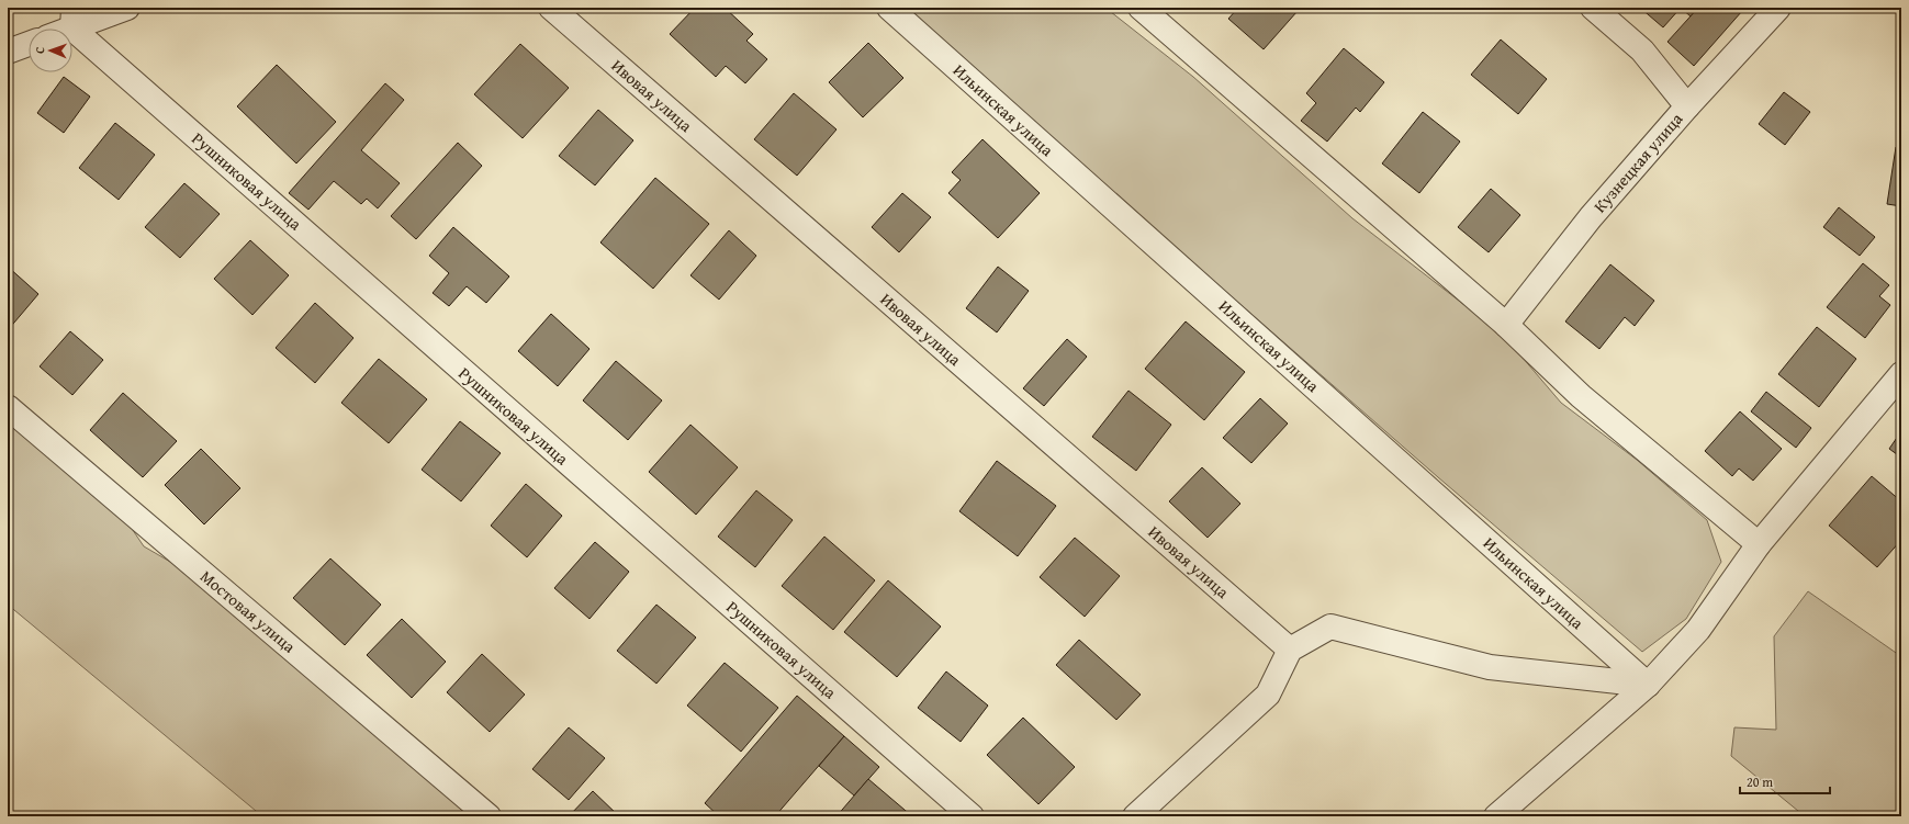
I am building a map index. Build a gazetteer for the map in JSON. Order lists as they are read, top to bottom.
{
  "streets": {
    "street": [
      "Ивовая улица",
      "Ильинская улица",
      "Кузнецкая улица",
      "Рушниковая улица",
      "Мостовая улица"
    ]
  },
  "scale_bar": "20 m",
  "north": "left"
}
